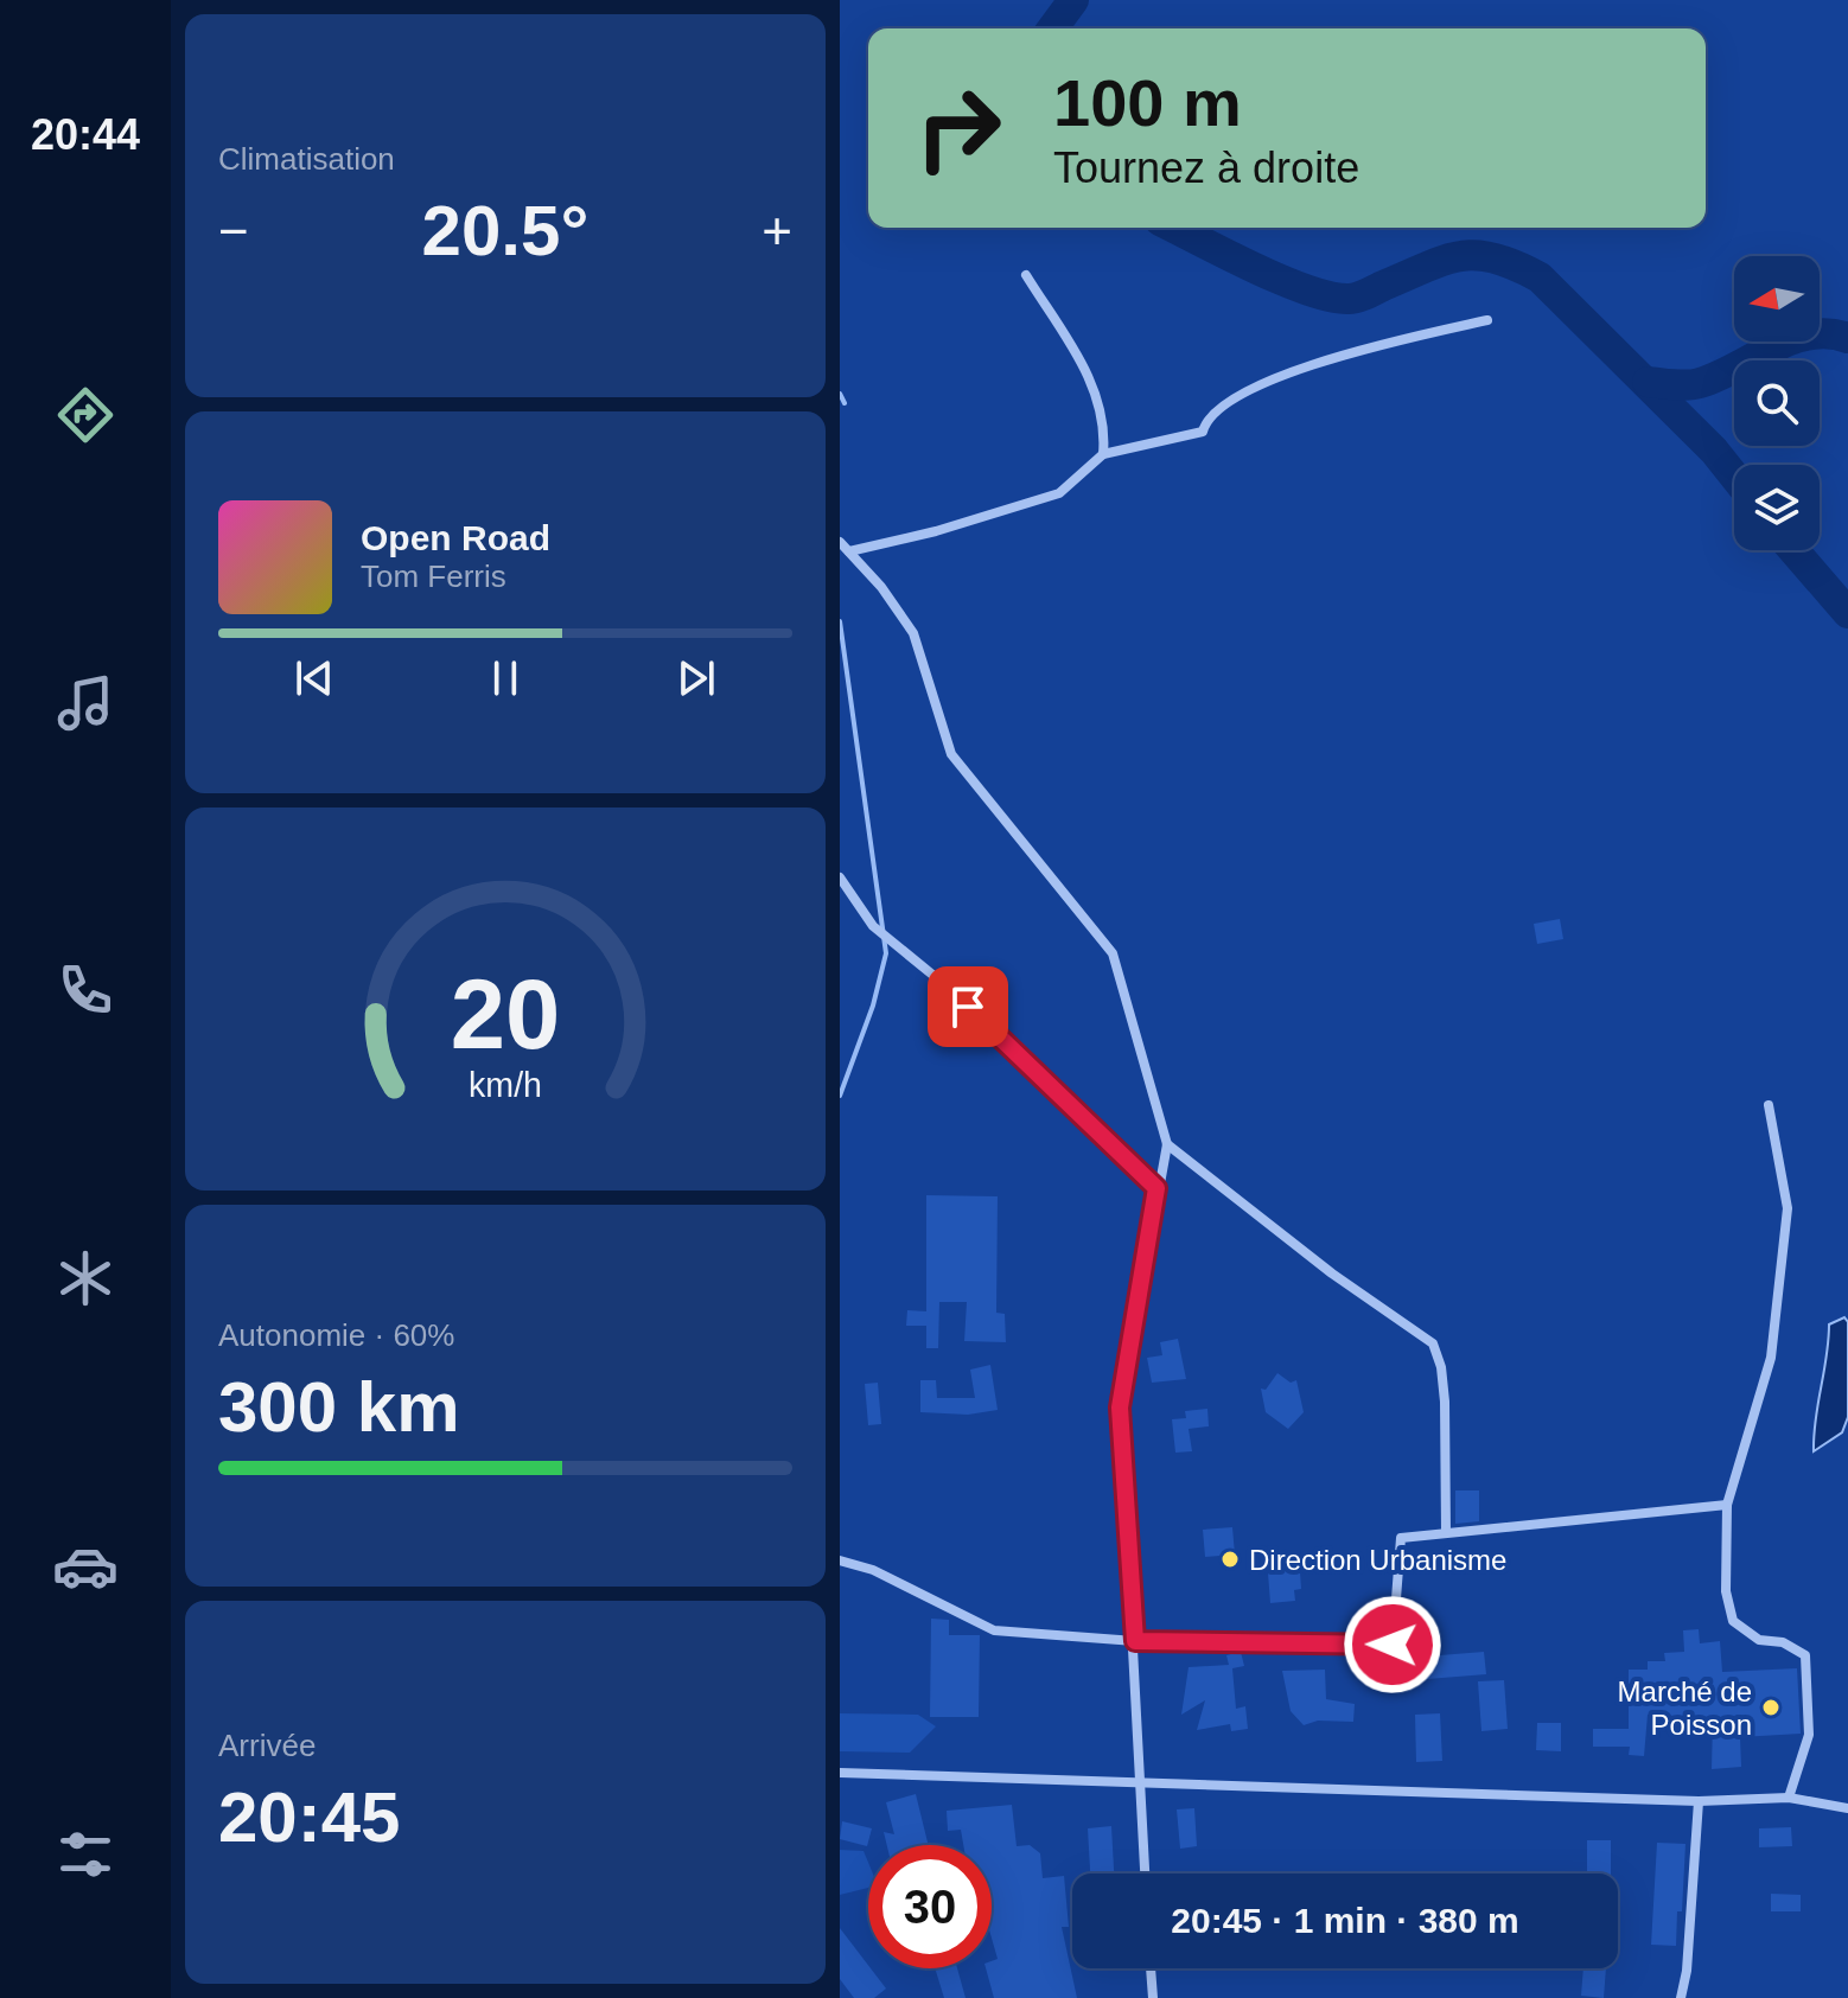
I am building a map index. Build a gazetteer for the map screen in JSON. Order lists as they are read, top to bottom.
{
  "places": ["Direction Urbanisme", "Marché de Poisson"],
  "north": "left",
  "page": {
    "tabs": "20:44",
    "tile": [
      "Climatisation",
      ["Autonomie · 60%", "300 km"],
      ["Arrivée", "20:45"]
    ],
    "turn": ["100 m", "Tournez à droite"],
    "heat": ["−", "20.5°", "+"],
    "song": ["Open Road", "Tom Ferris"],
    "limit": "30",
    "trip": "20:45 · 1 min · 380 m",
    "gauge": ["20", "km/h"]
  }
}
